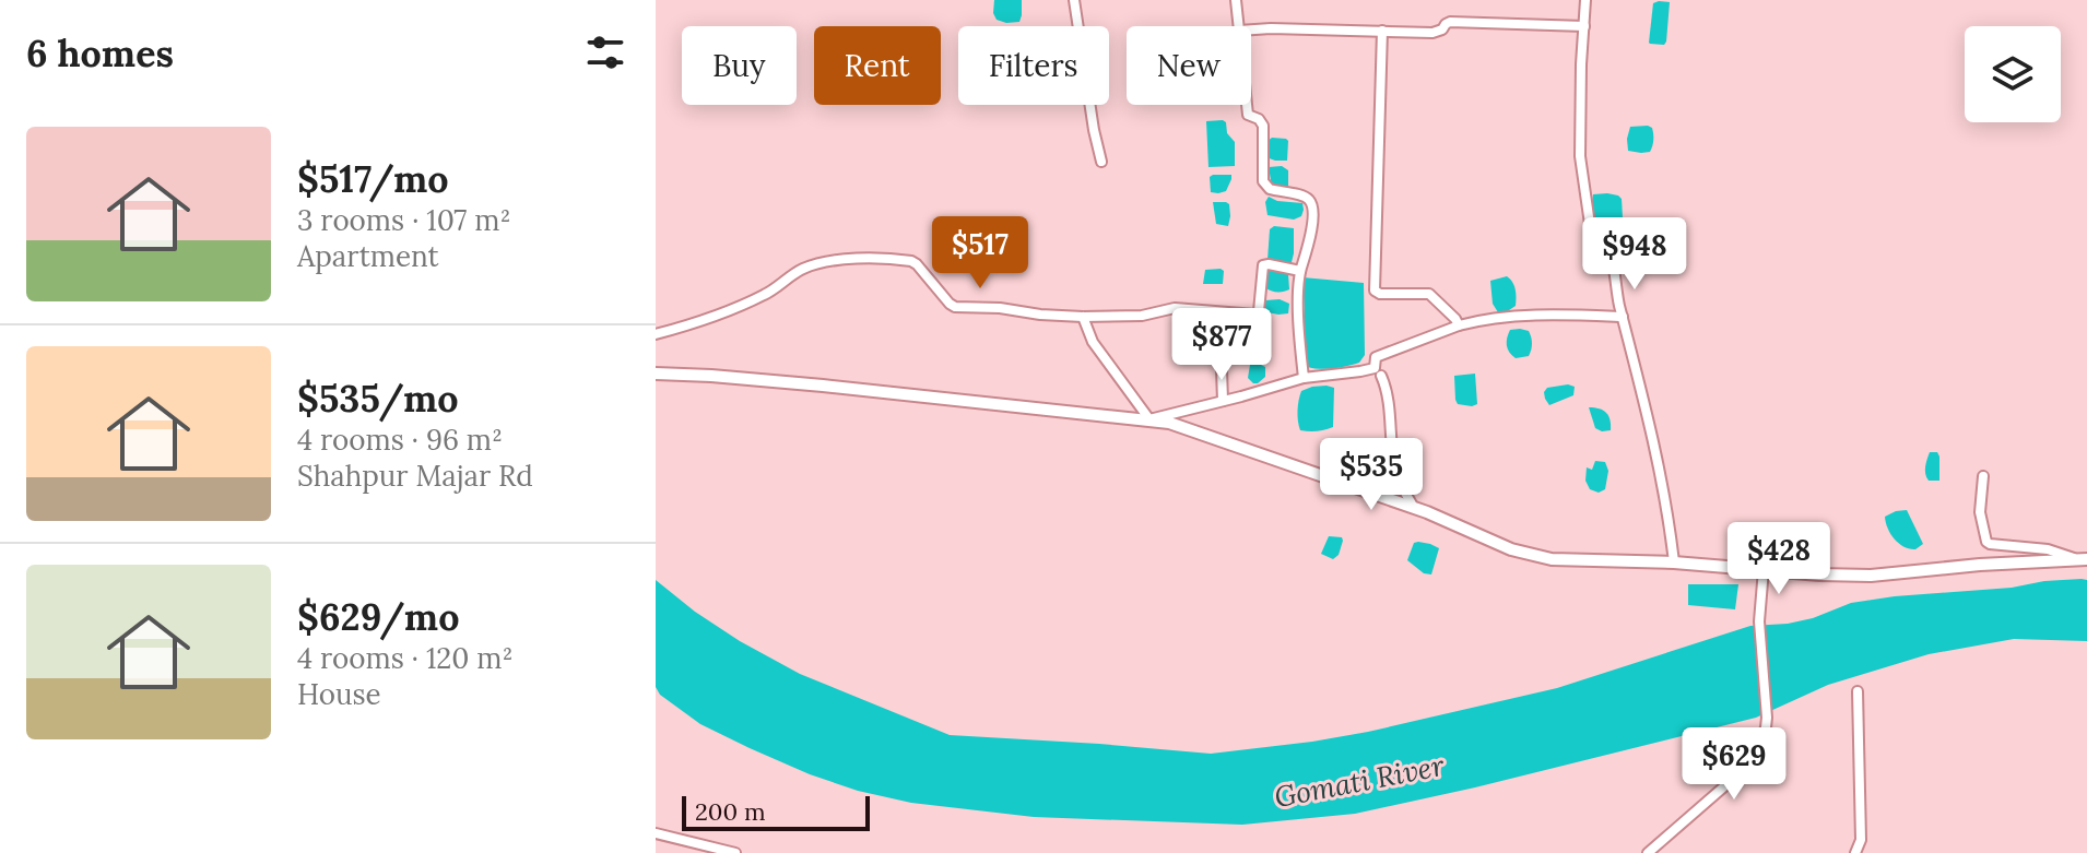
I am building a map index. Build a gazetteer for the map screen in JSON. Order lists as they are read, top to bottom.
{
  "water": ["Gomati River"],
  "scale_bar": "200 m",
  "page": {
    "heading": "6 homes",
    "chip": [
      "Buy",
      "Rent",
      "Filters",
      "New"
    ],
    "list": [
      {
        "name": "$517/mo",
        "note": "3 rooms · 107 m² · Apartment"
      },
      {
        "name": "$535/mo",
        "note": "4 rooms · 96 m² · Shahpur Majar Rd"
      },
      {
        "name": "$629/mo",
        "note": "4 rooms · 120 m² · House"
      }
    ],
    "price": [
      "$517",
      "$948",
      "$877",
      "$535",
      "$428",
      "$629"
    ],
    "scale": "200 m"
  }
}
